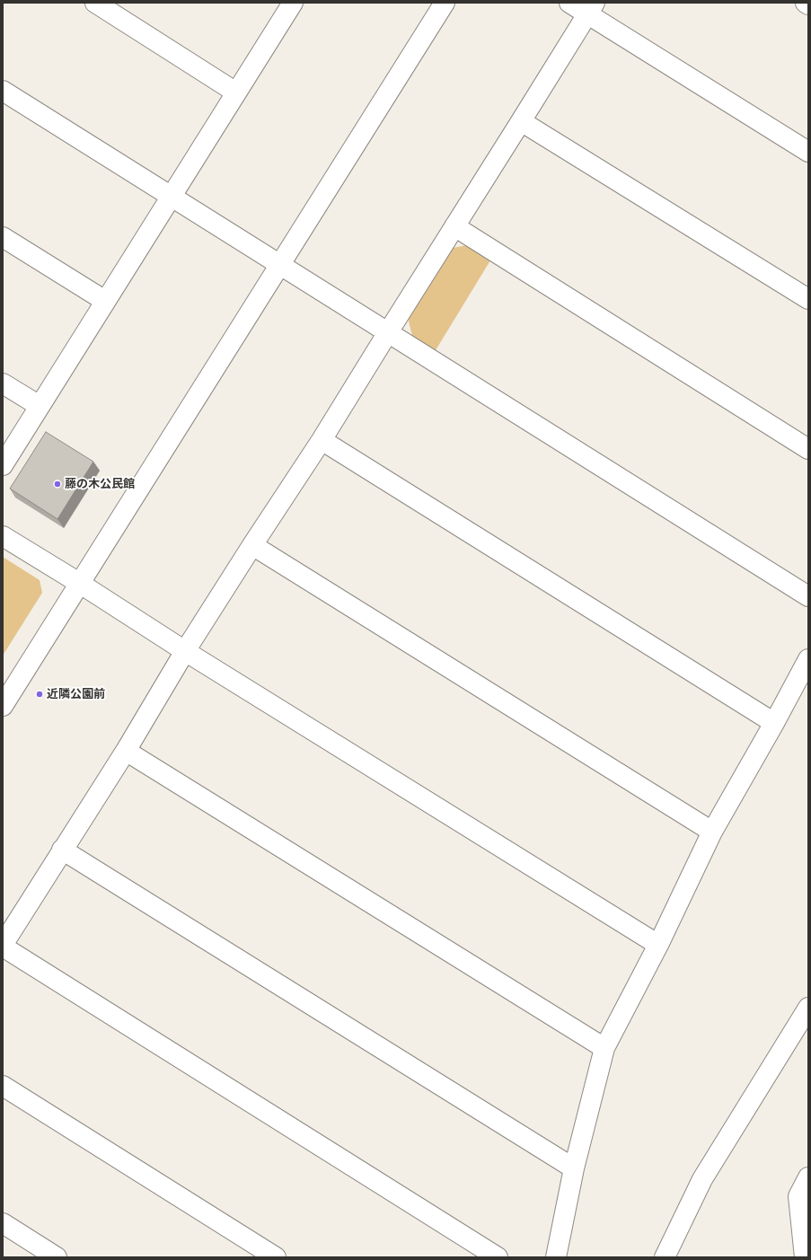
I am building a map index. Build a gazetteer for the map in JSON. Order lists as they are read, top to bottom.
{
  "places": ["藤の木公民館", "近隣公園前"]
}
